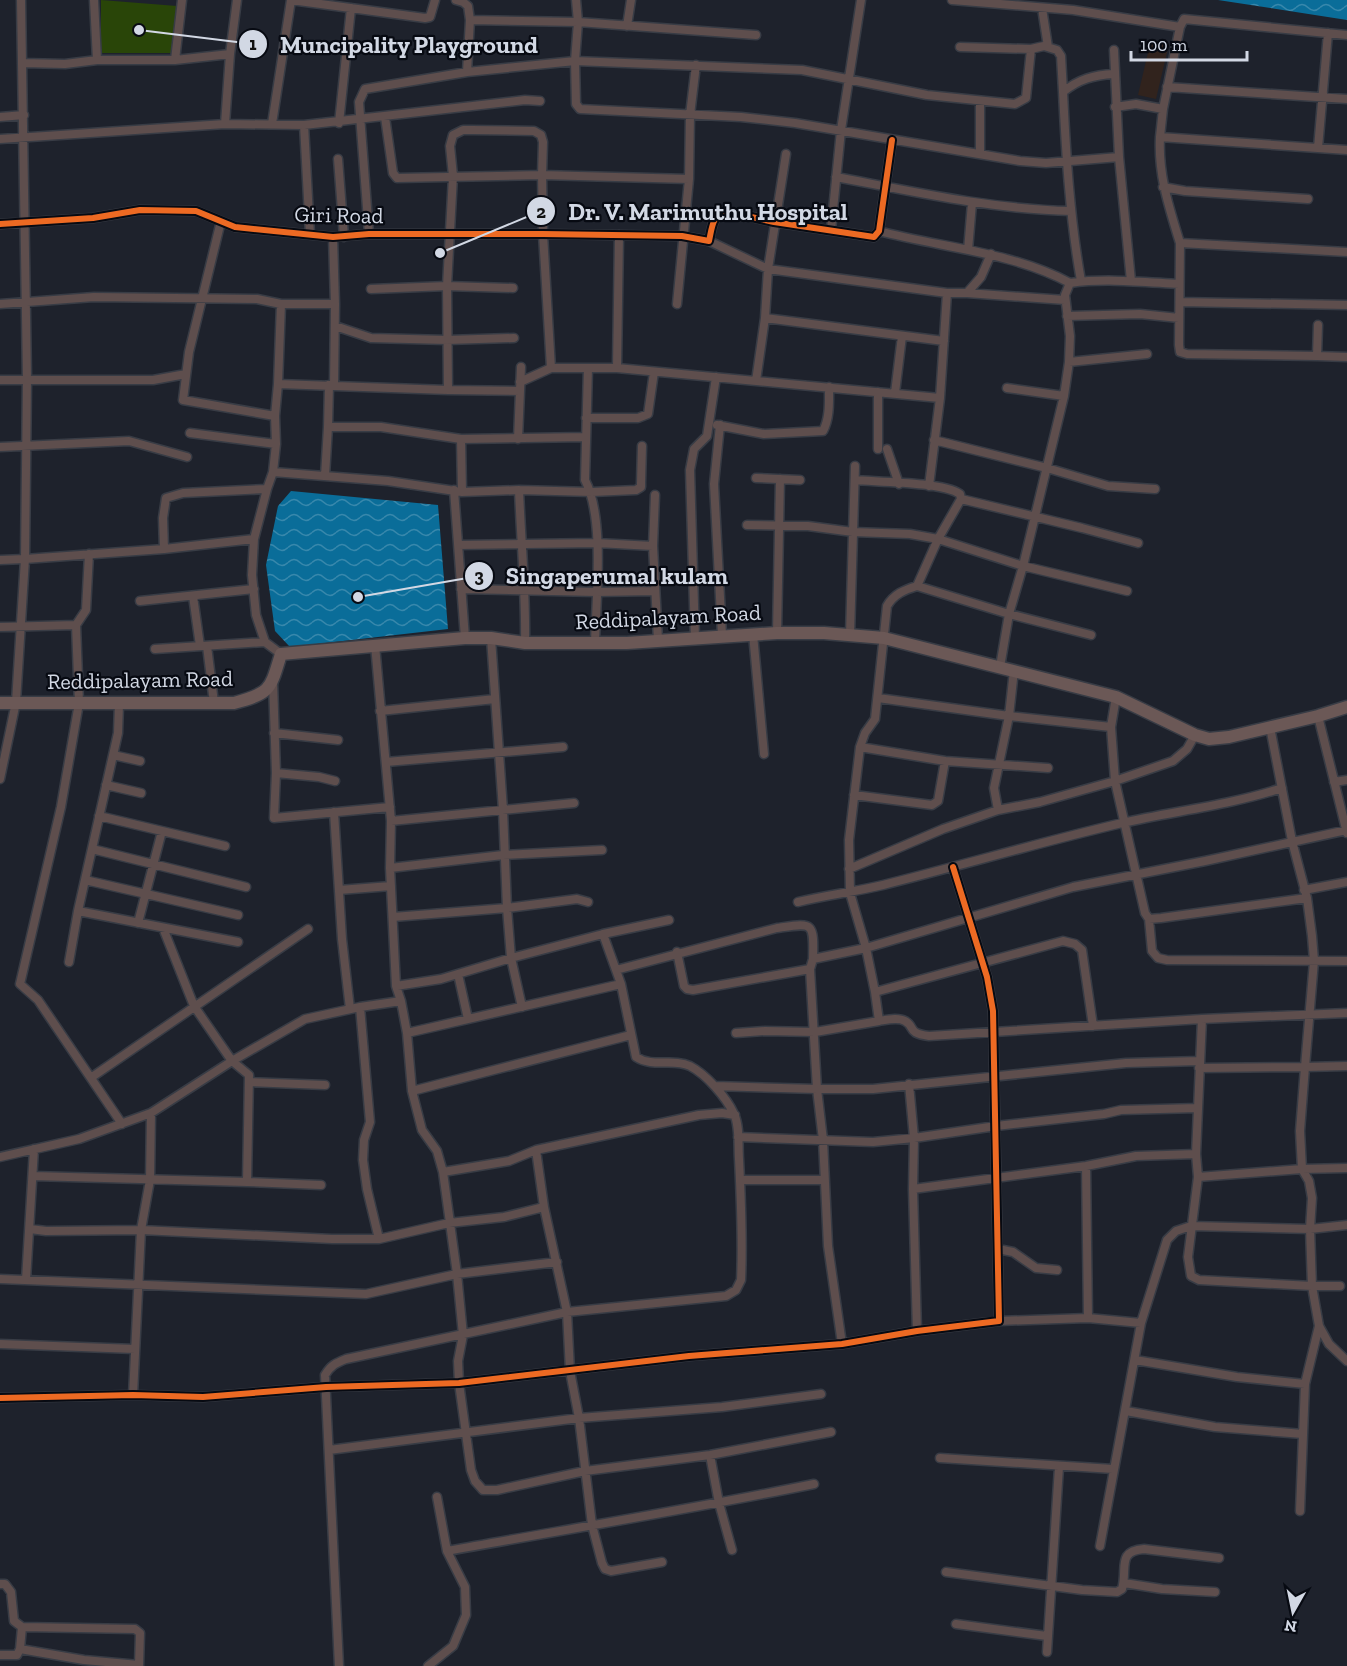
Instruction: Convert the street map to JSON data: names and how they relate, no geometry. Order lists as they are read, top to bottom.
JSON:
{
  "streets": {
    "main road": ["Reddipalayam Road"],
    "street": ["Giri Road"]
  },
  "places": ["Muncipality Playground", "Dr. V. Marimuthu Hospital", "Singaperumal kulam"],
  "scale_bar": "100 m",
  "north": "bottom"
}
